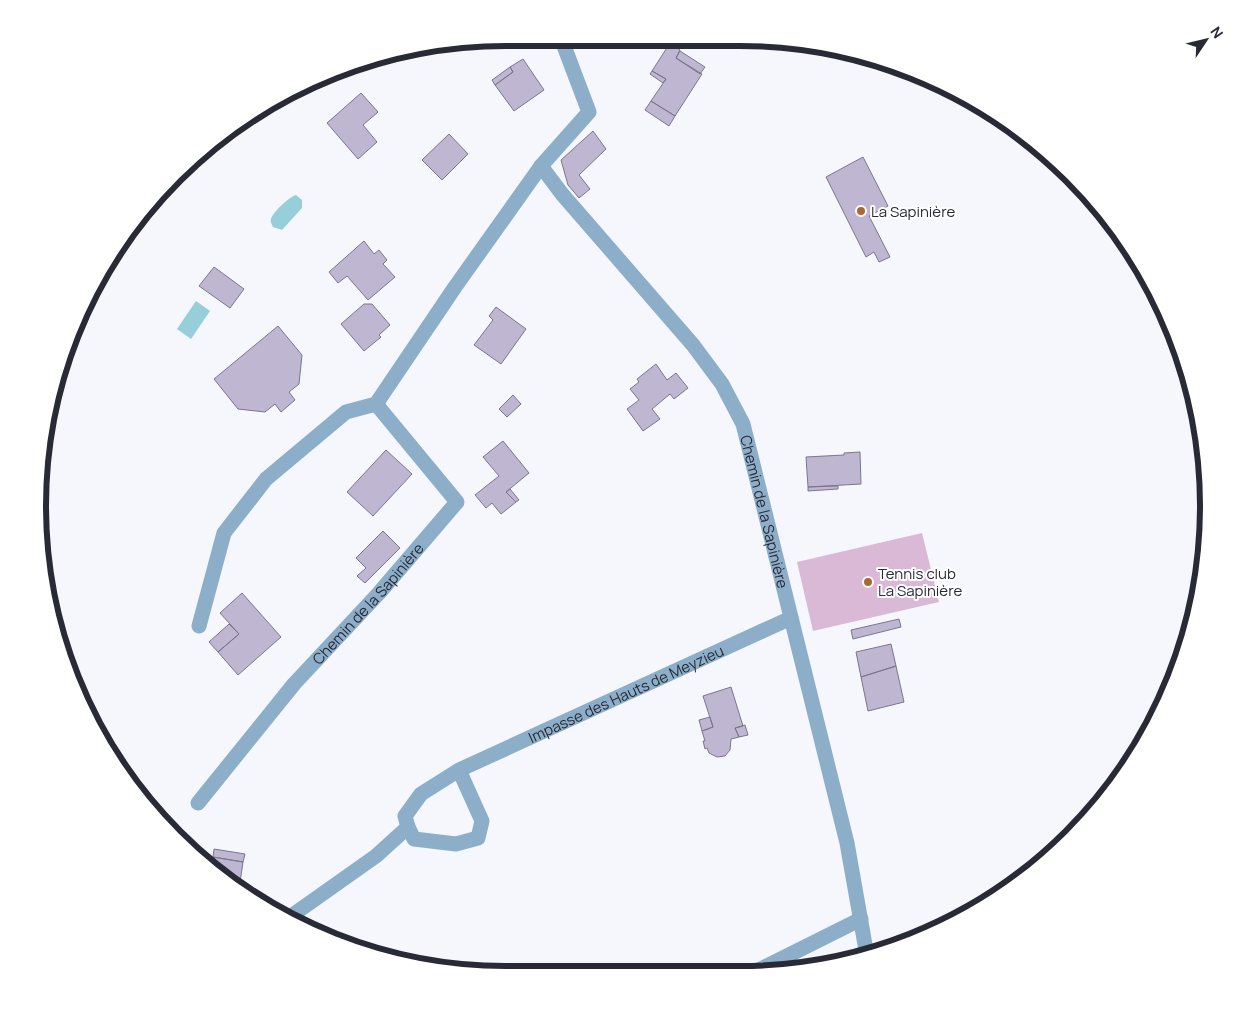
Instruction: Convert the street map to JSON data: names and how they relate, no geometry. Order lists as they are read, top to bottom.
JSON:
{
  "streets": {
    "street": ["Chemin de la Sapinière", "Impasse des Hauts de Meyzieu"]
  },
  "crossings": [
    ["Chemin de la Sapinière", "Impasse des Hauts de Meyzieu"]
  ],
  "places": ["La Sapinière", "Tennis club La Sapinière"],
  "north": "top right"
}
